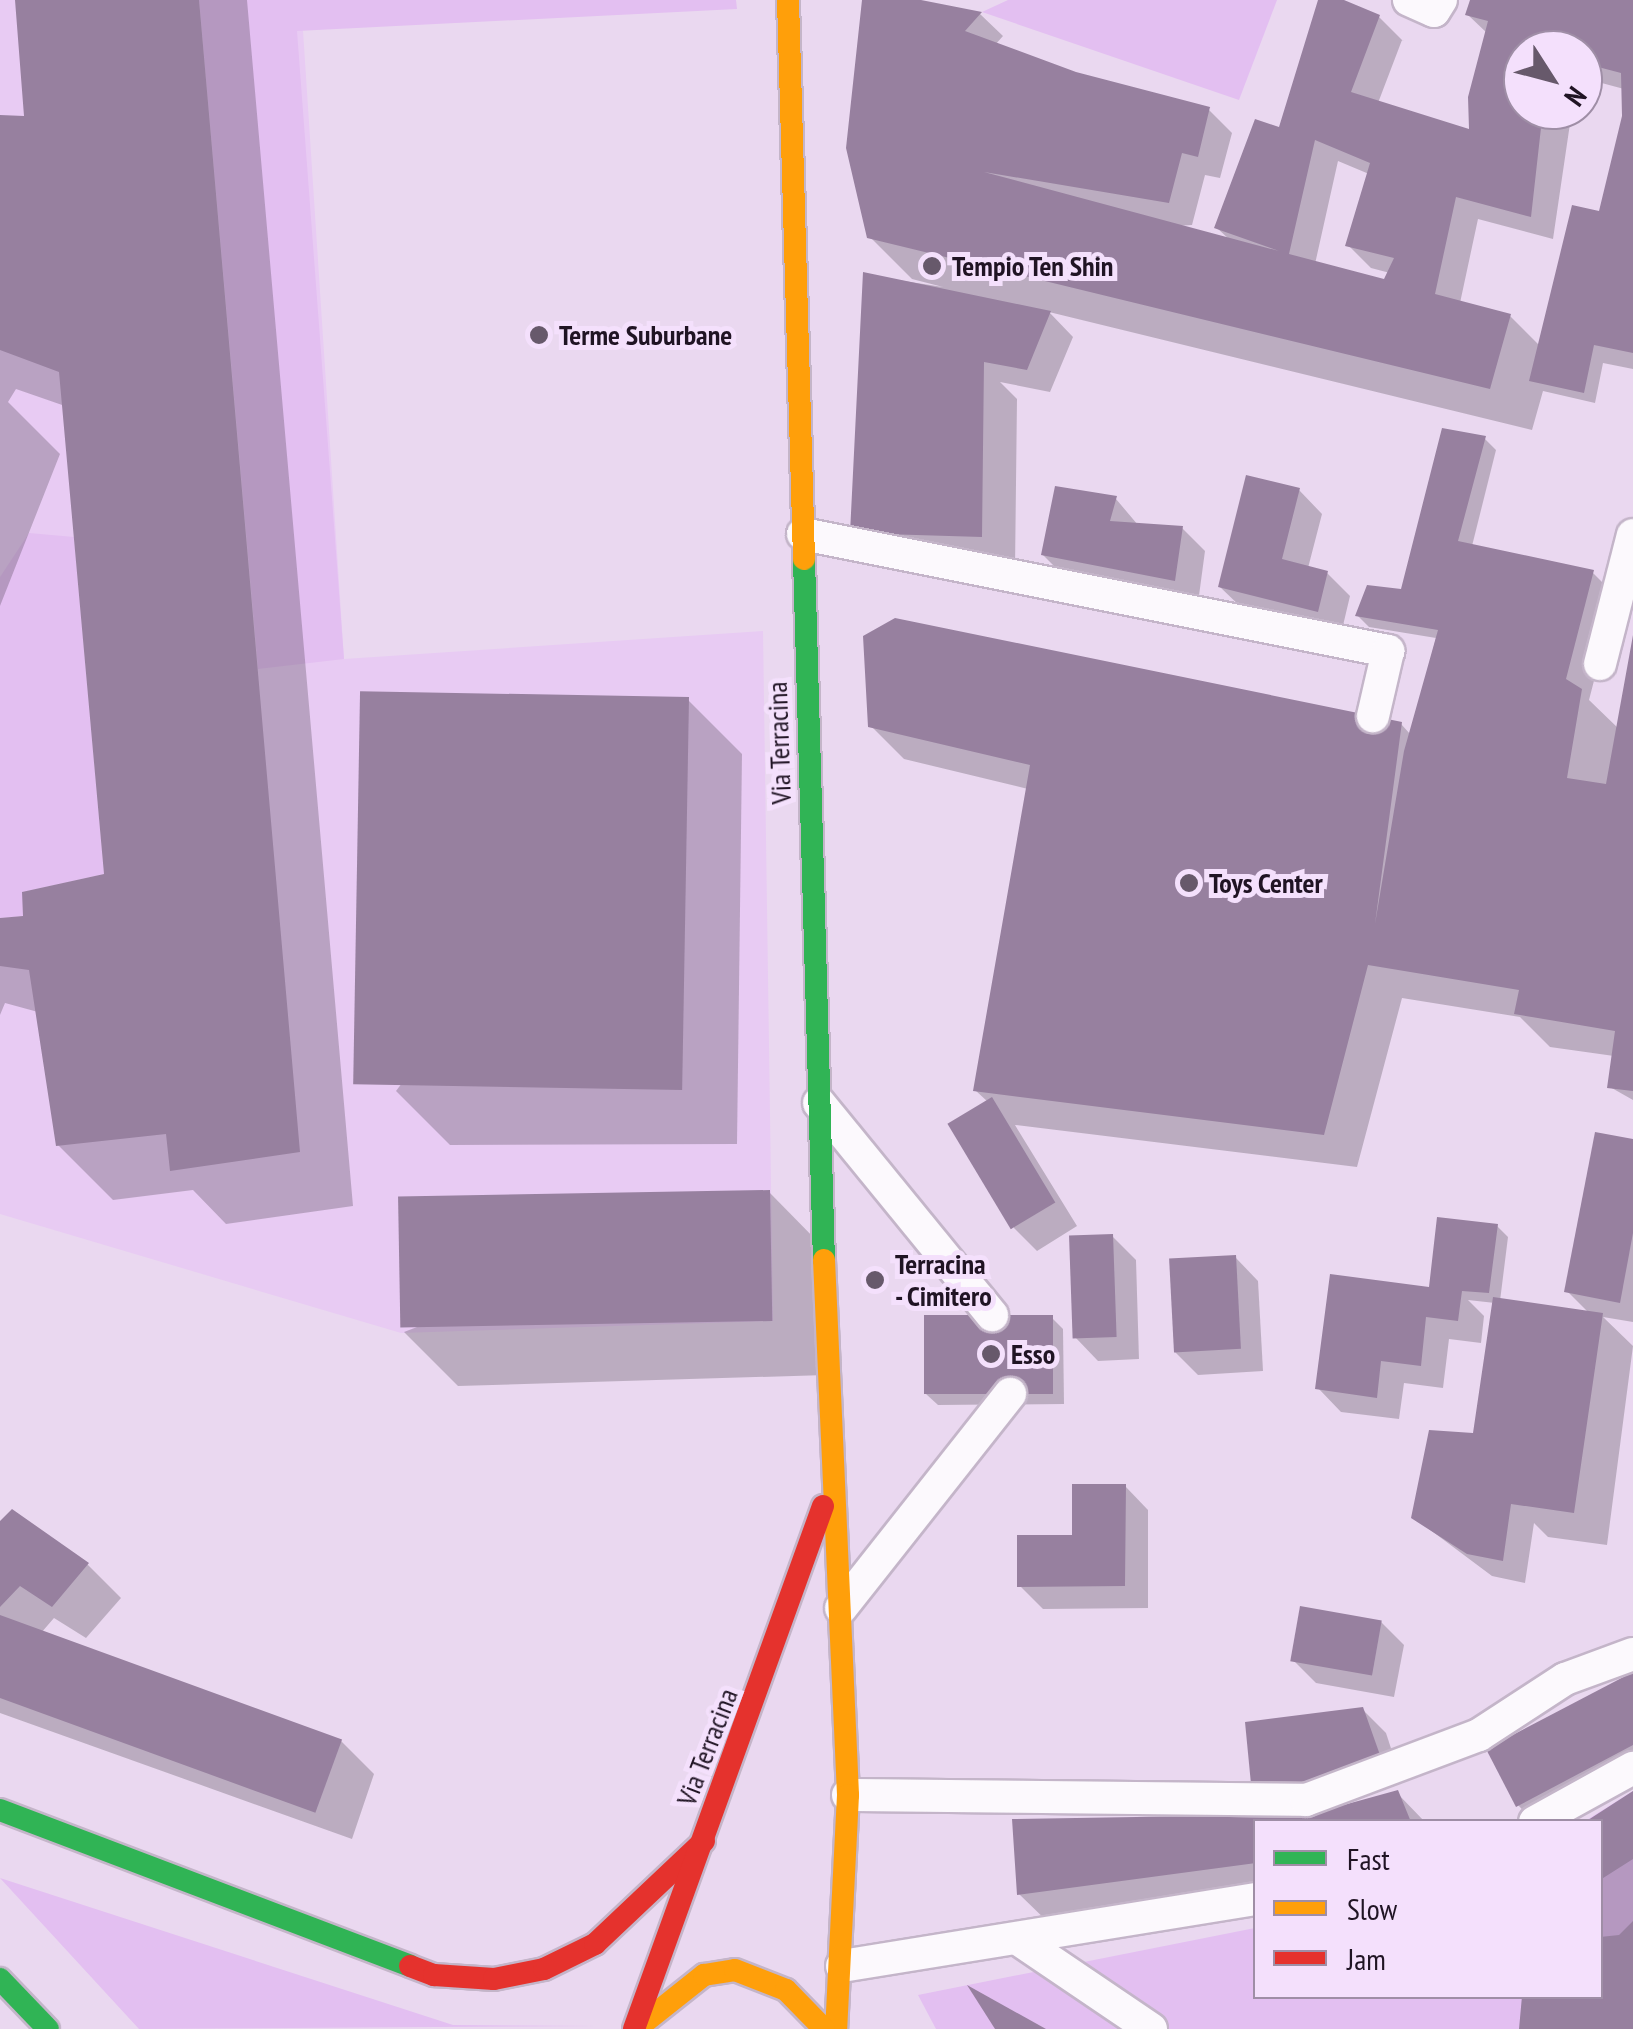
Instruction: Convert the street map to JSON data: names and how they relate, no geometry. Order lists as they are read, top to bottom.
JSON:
{
  "streets": {
    "main road": ["Via Terracina"]
  },
  "places": [
    "Tempio Ten Shin",
    "Terme Suburbane",
    "Toys Center",
    "Terracina - Cimitero",
    "Esso"
  ],
  "legend": ["Fast", "Slow", "Jam"],
  "north": "bottom right"
}
